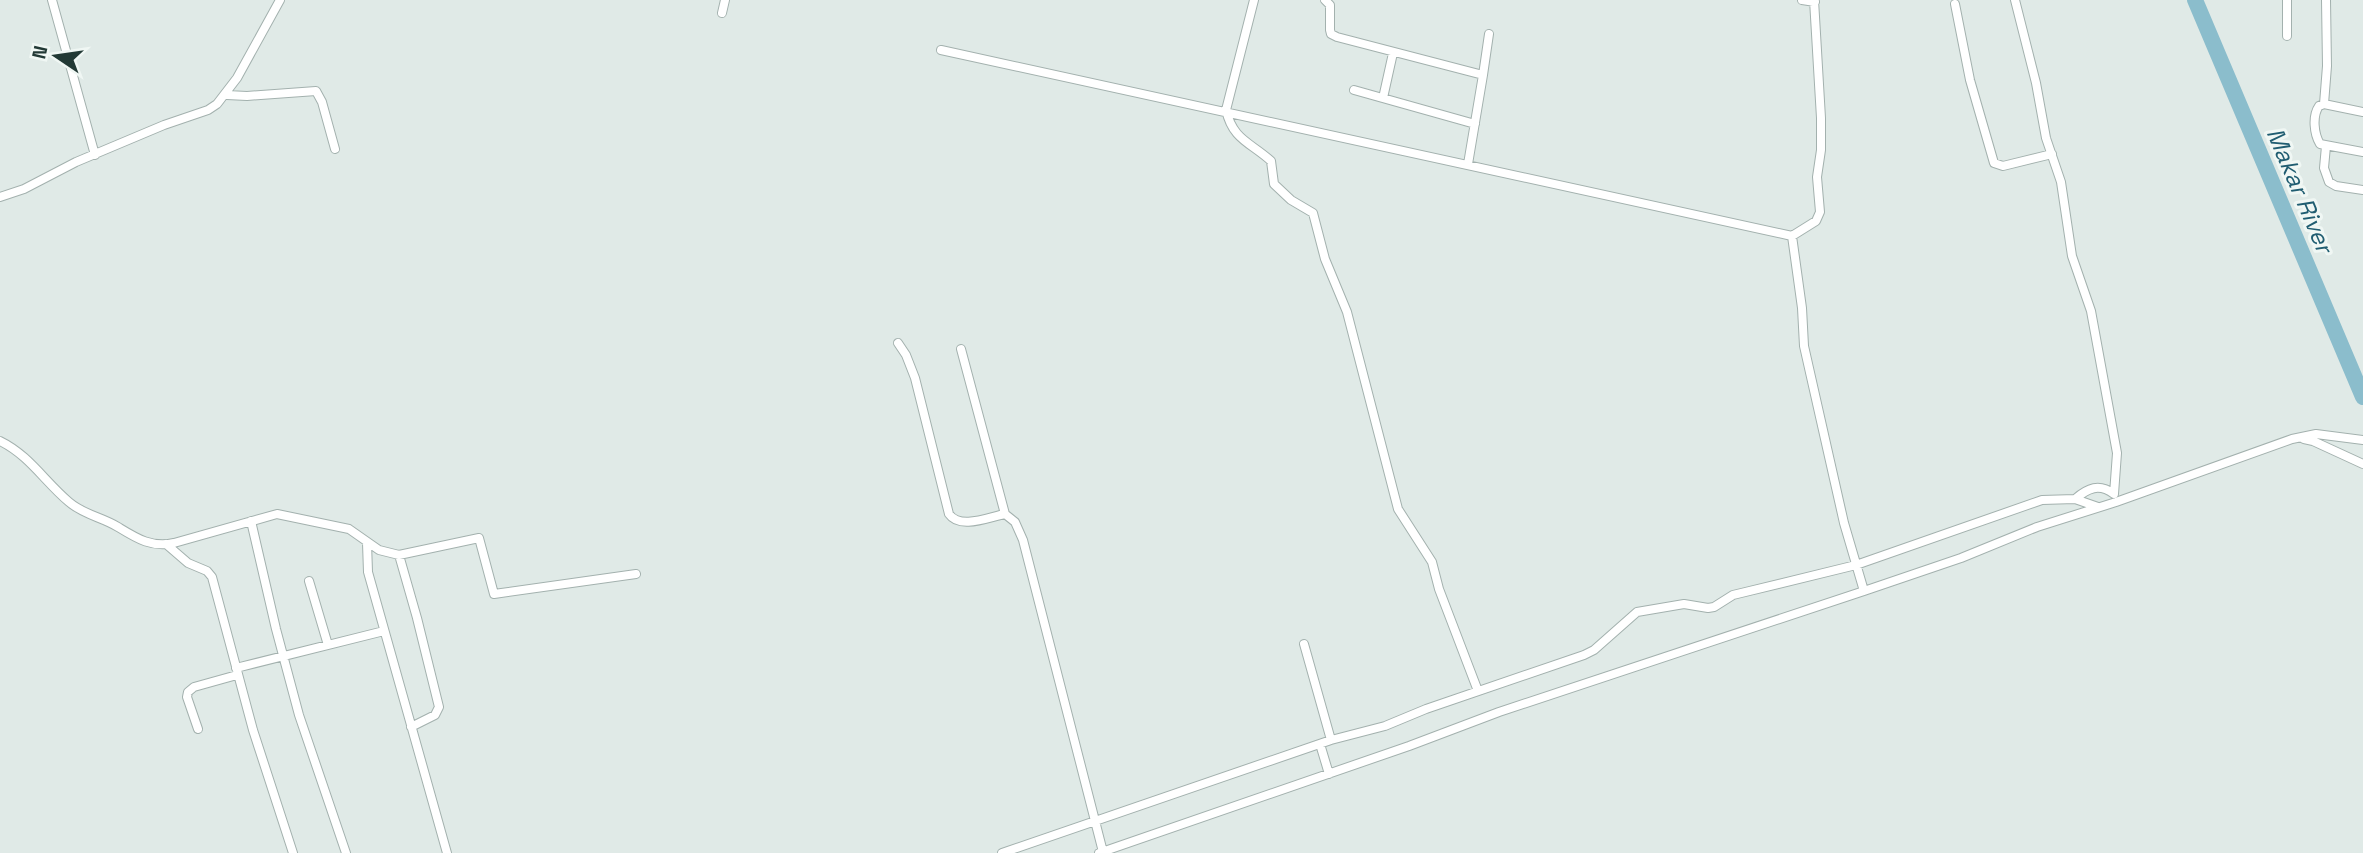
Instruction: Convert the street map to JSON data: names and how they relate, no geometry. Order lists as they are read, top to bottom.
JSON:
{
  "water": ["Makar River"],
  "north": "left"
}
